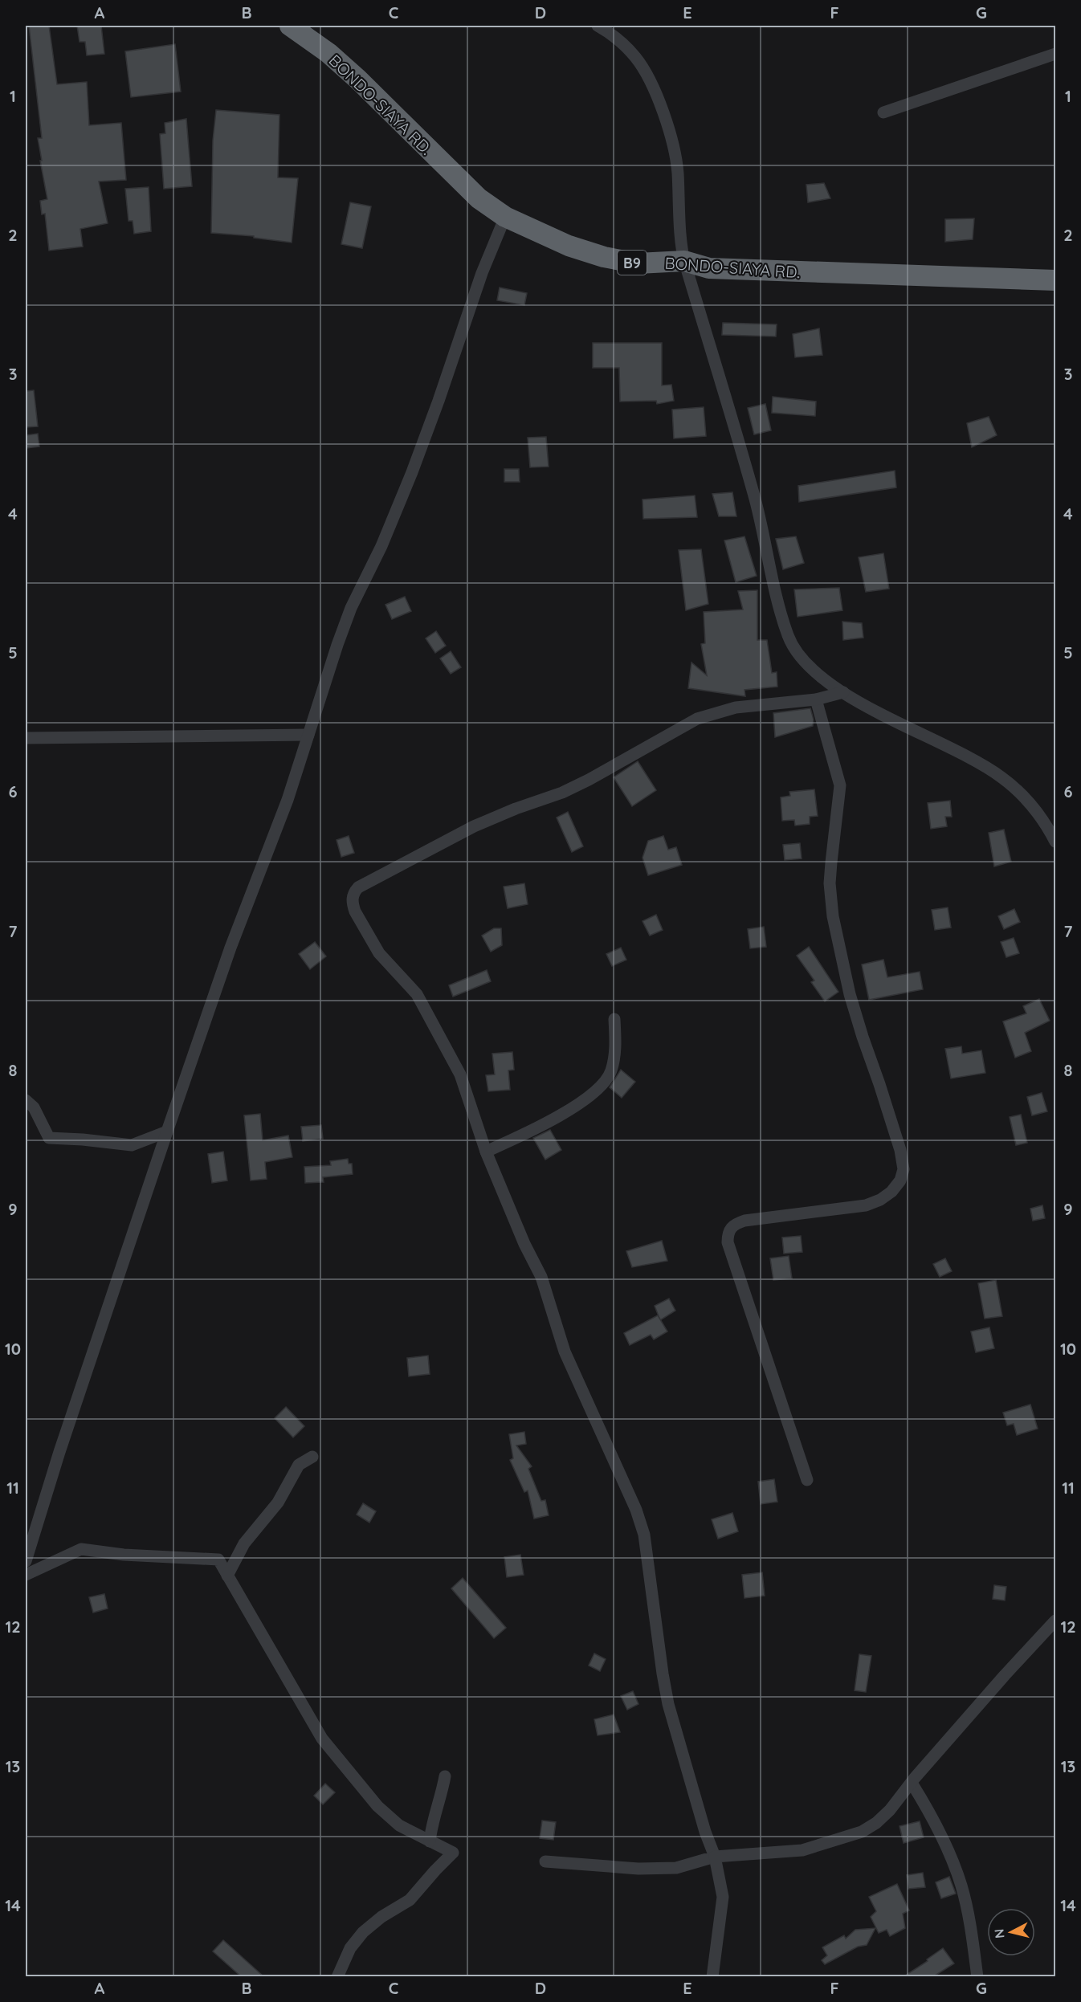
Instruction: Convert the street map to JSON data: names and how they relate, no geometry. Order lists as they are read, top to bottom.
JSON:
{
  "streets": {
    "highway": ["BONDO-SIAYA RD.", "B9"]
  },
  "north": "left",
  "grid": {
    "columns": [
      "A",
      "B",
      "C",
      "D",
      "E",
      "F",
      "G"
    ],
    "rows": [
      "1",
      "2",
      "3",
      "4",
      "5",
      "6",
      "7",
      "8",
      "9",
      "10",
      "11",
      "12",
      "13",
      "14"
    ]
  }
}
